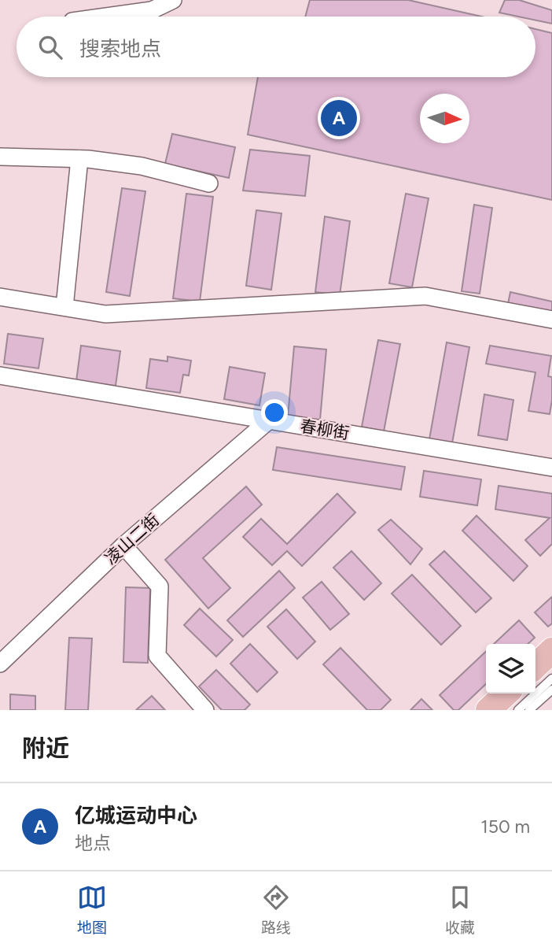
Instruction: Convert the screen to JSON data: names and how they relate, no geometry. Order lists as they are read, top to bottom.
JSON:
{
  "streets": {
    "street": ["春柳街", "凌山二街"]
  },
  "crossings": [
    ["春柳街", "凌山二街"]
  ],
  "north": "right",
  "page": {
    "search": "搜索地点",
    "pins": "A",
    "heading": "附近",
    "list": [
      {
        "mark": "A",
        "name": "亿城运动中心",
        "note": "地点",
        "value": "150 m"
      }
    ],
    "nav": ["地图", "路线", "收藏"]
  }
}
